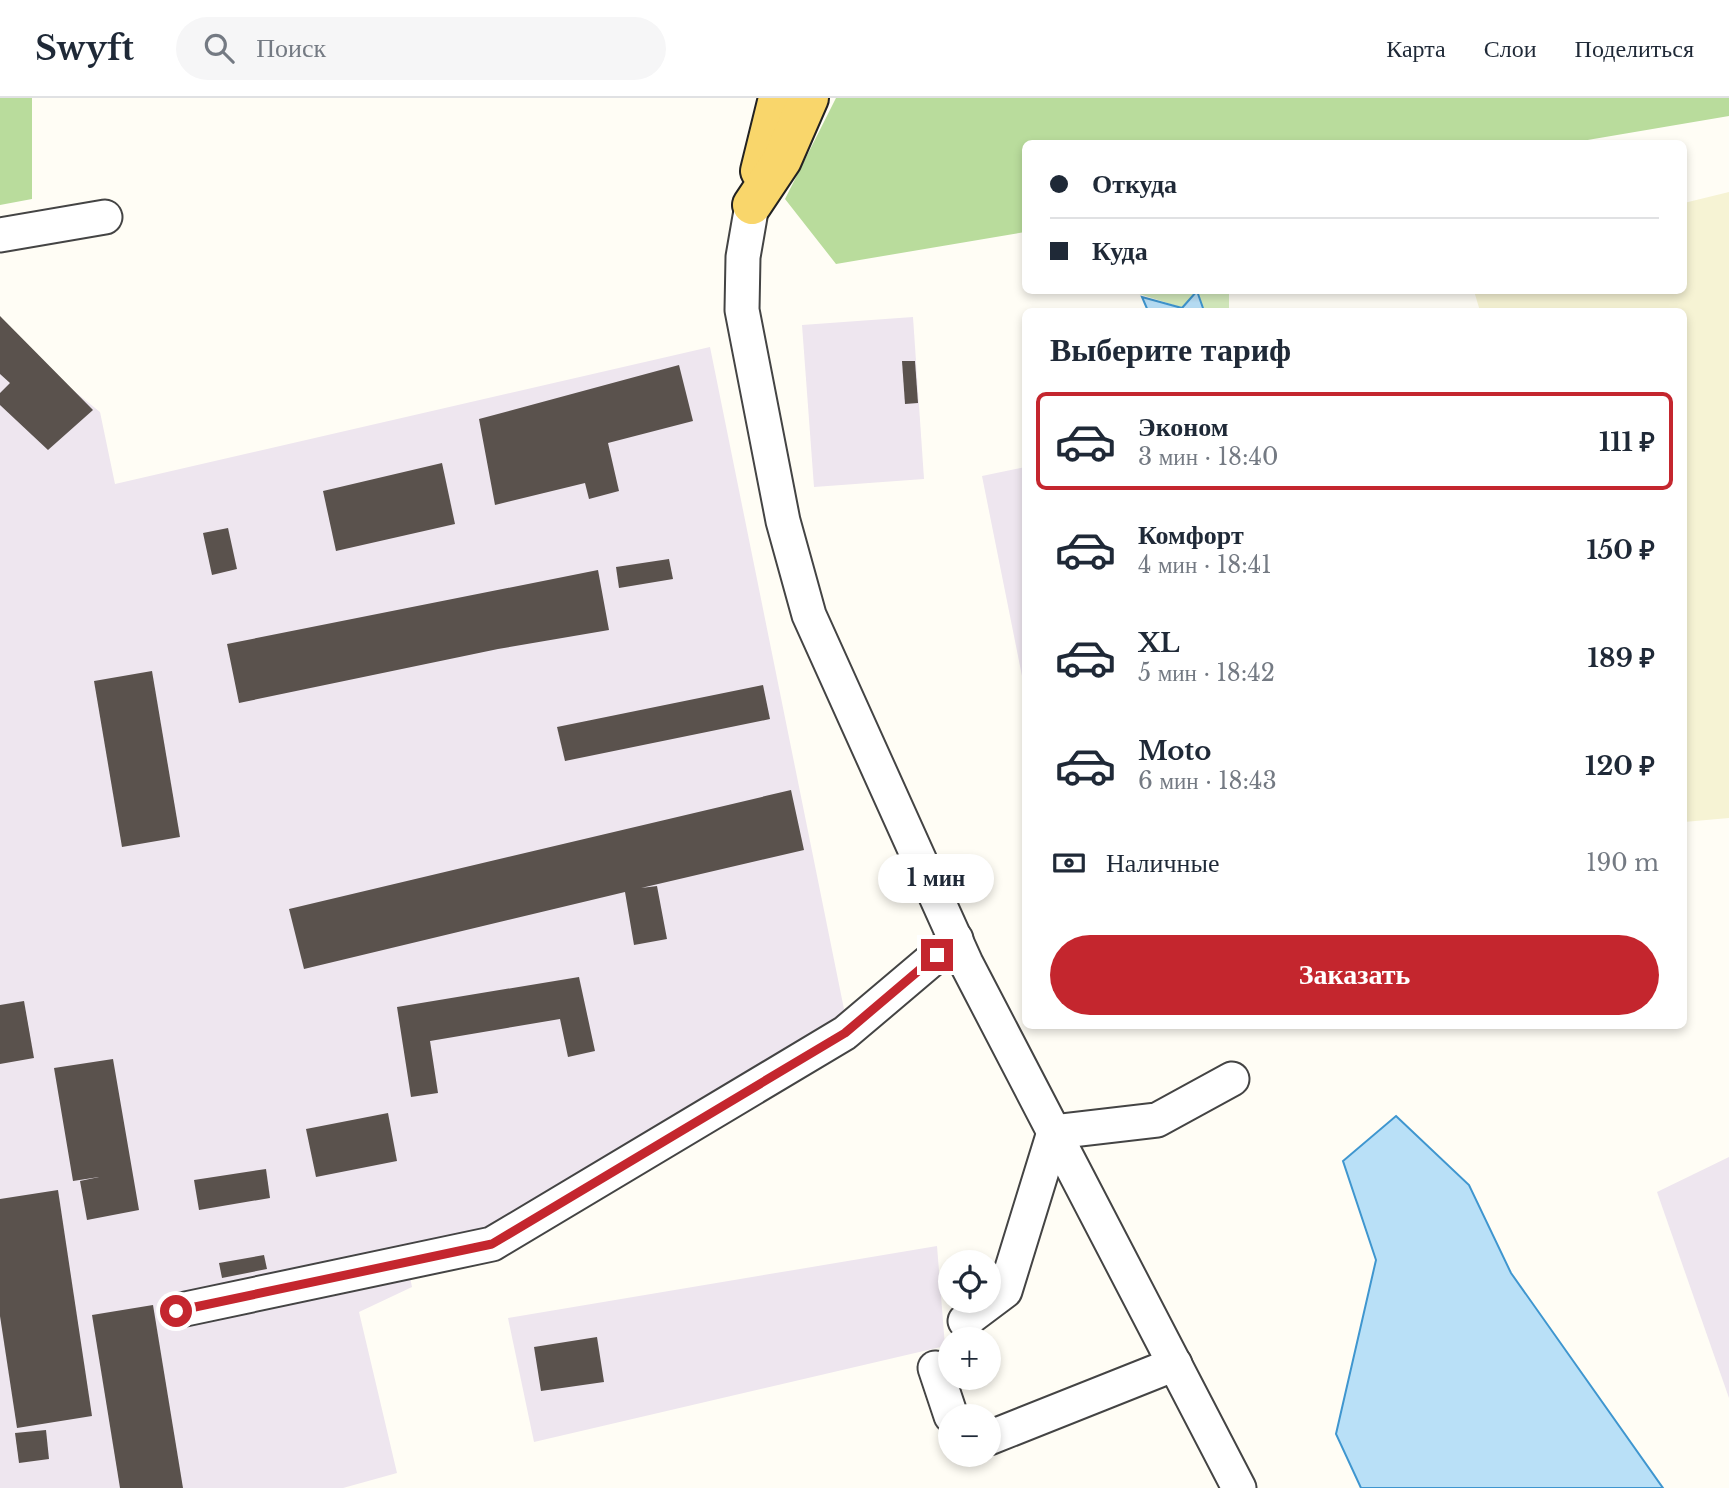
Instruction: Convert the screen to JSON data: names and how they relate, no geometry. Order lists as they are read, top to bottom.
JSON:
{
  "page": {
    "header": "Swyft",
    "search": "Поиск",
    "nav": ["Карта", "Слои", "Поделиться"],
    "banner": ["Откуда", "Куда"],
    "heading": "Выберите тариф",
    "list": [
      {
        "name": "Эконом",
        "note": "3 мин · 18:40",
        "value": "111 ₽"
      },
      {
        "name": "Комфорт",
        "note": "4 мин · 18:41",
        "value": "150 ₽"
      },
      {
        "name": "XL",
        "note": "5 мин · 18:42",
        "value": "189 ₽"
      },
      {
        "name": "Moto",
        "note": "6 мин · 18:43",
        "value": "120 ₽"
      }
    ],
    "pay": ["Наличные", "190 m"],
    "bubble": "1 мин",
    "buttons": "Заказать",
    "map_buttons": ["+", "−"]
  }
}
